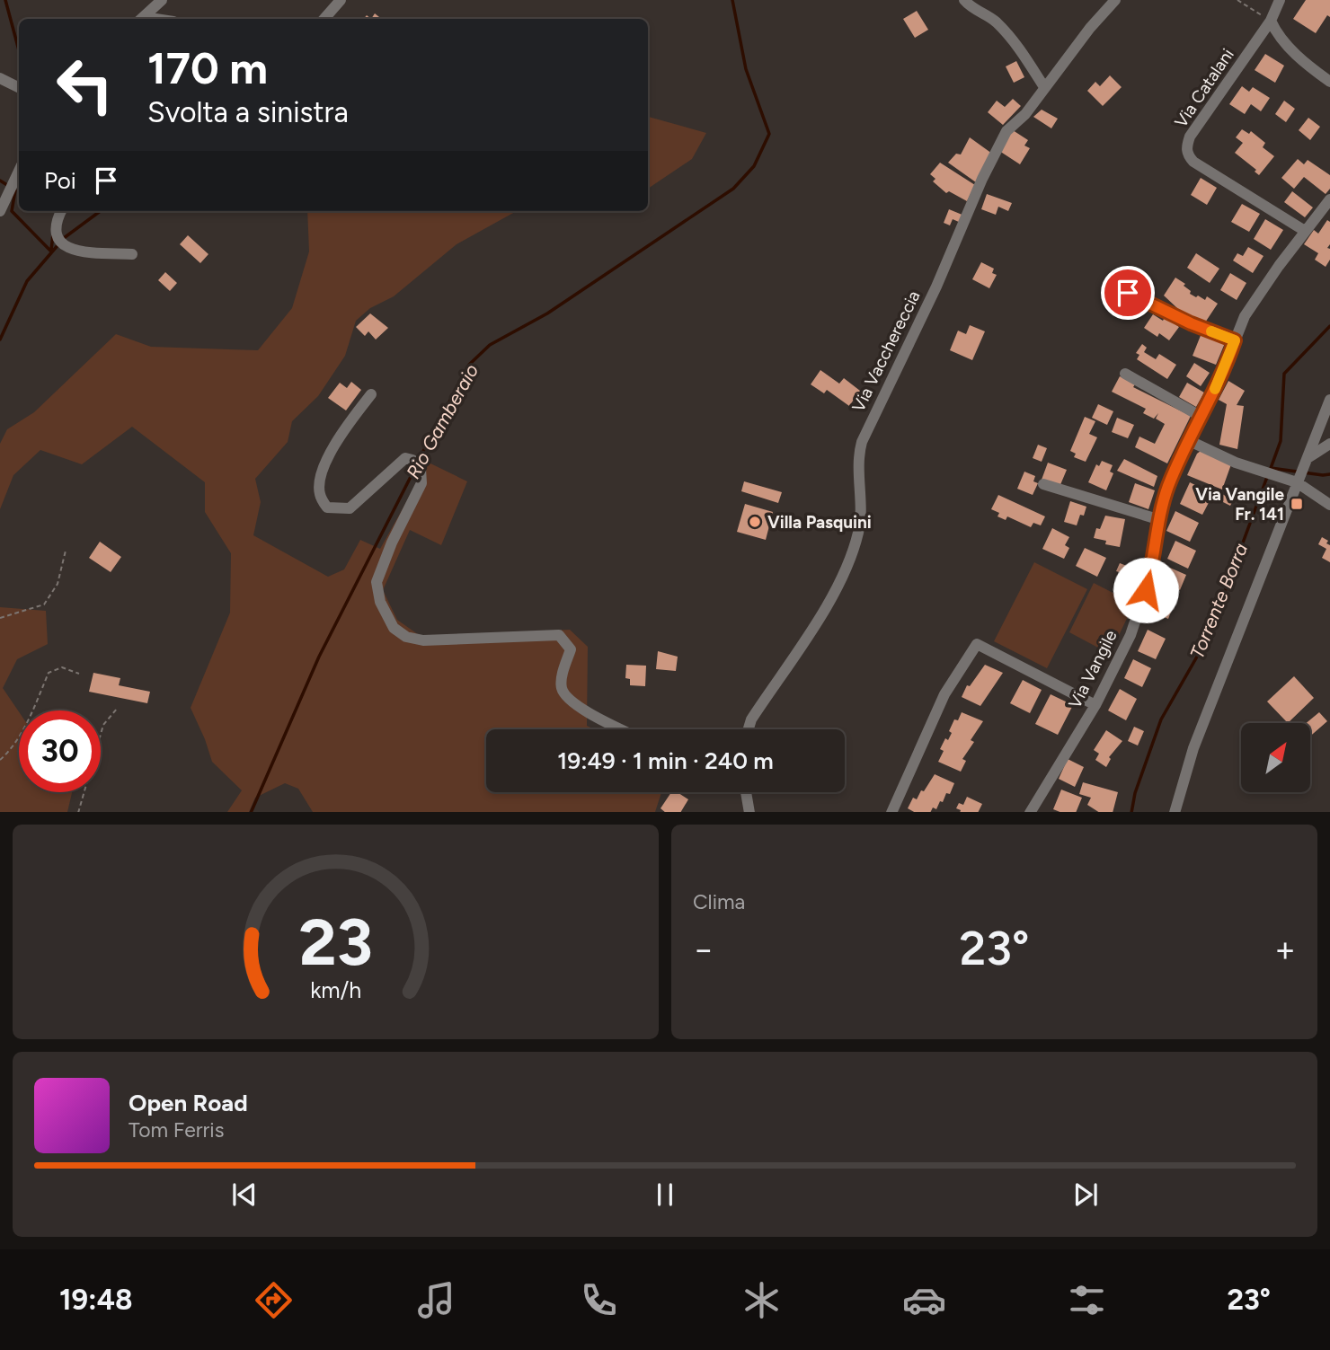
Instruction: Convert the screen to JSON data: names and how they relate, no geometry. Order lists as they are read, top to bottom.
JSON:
{
  "streets": {
    "street": ["Via Catalani", "Via Vacchereccia", "Via Vangile"]
  },
  "crossings": [
    ["Via Catalani", "Via Vangile"]
  ],
  "water": ["Rio Gamberaio", "Torrente Borra"],
  "places": {
    "transit": ["Via Vangile Fr. 141"],
    "other": ["Villa Pasquini"]
  },
  "north": "top right",
  "page": {
    "turn": ["170 m", "Svolta a sinistra"],
    "then": "Poi",
    "limit": "30",
    "trip": "19:49 · 1 min · 240 m",
    "tile": "Clima",
    "heat": ["−", "23°", "+"],
    "song": ["Open Road", "Tom Ferris"],
    "tabs": ["19:48", "23°"],
    "gauge": ["23", "km/h"]
  }
}
